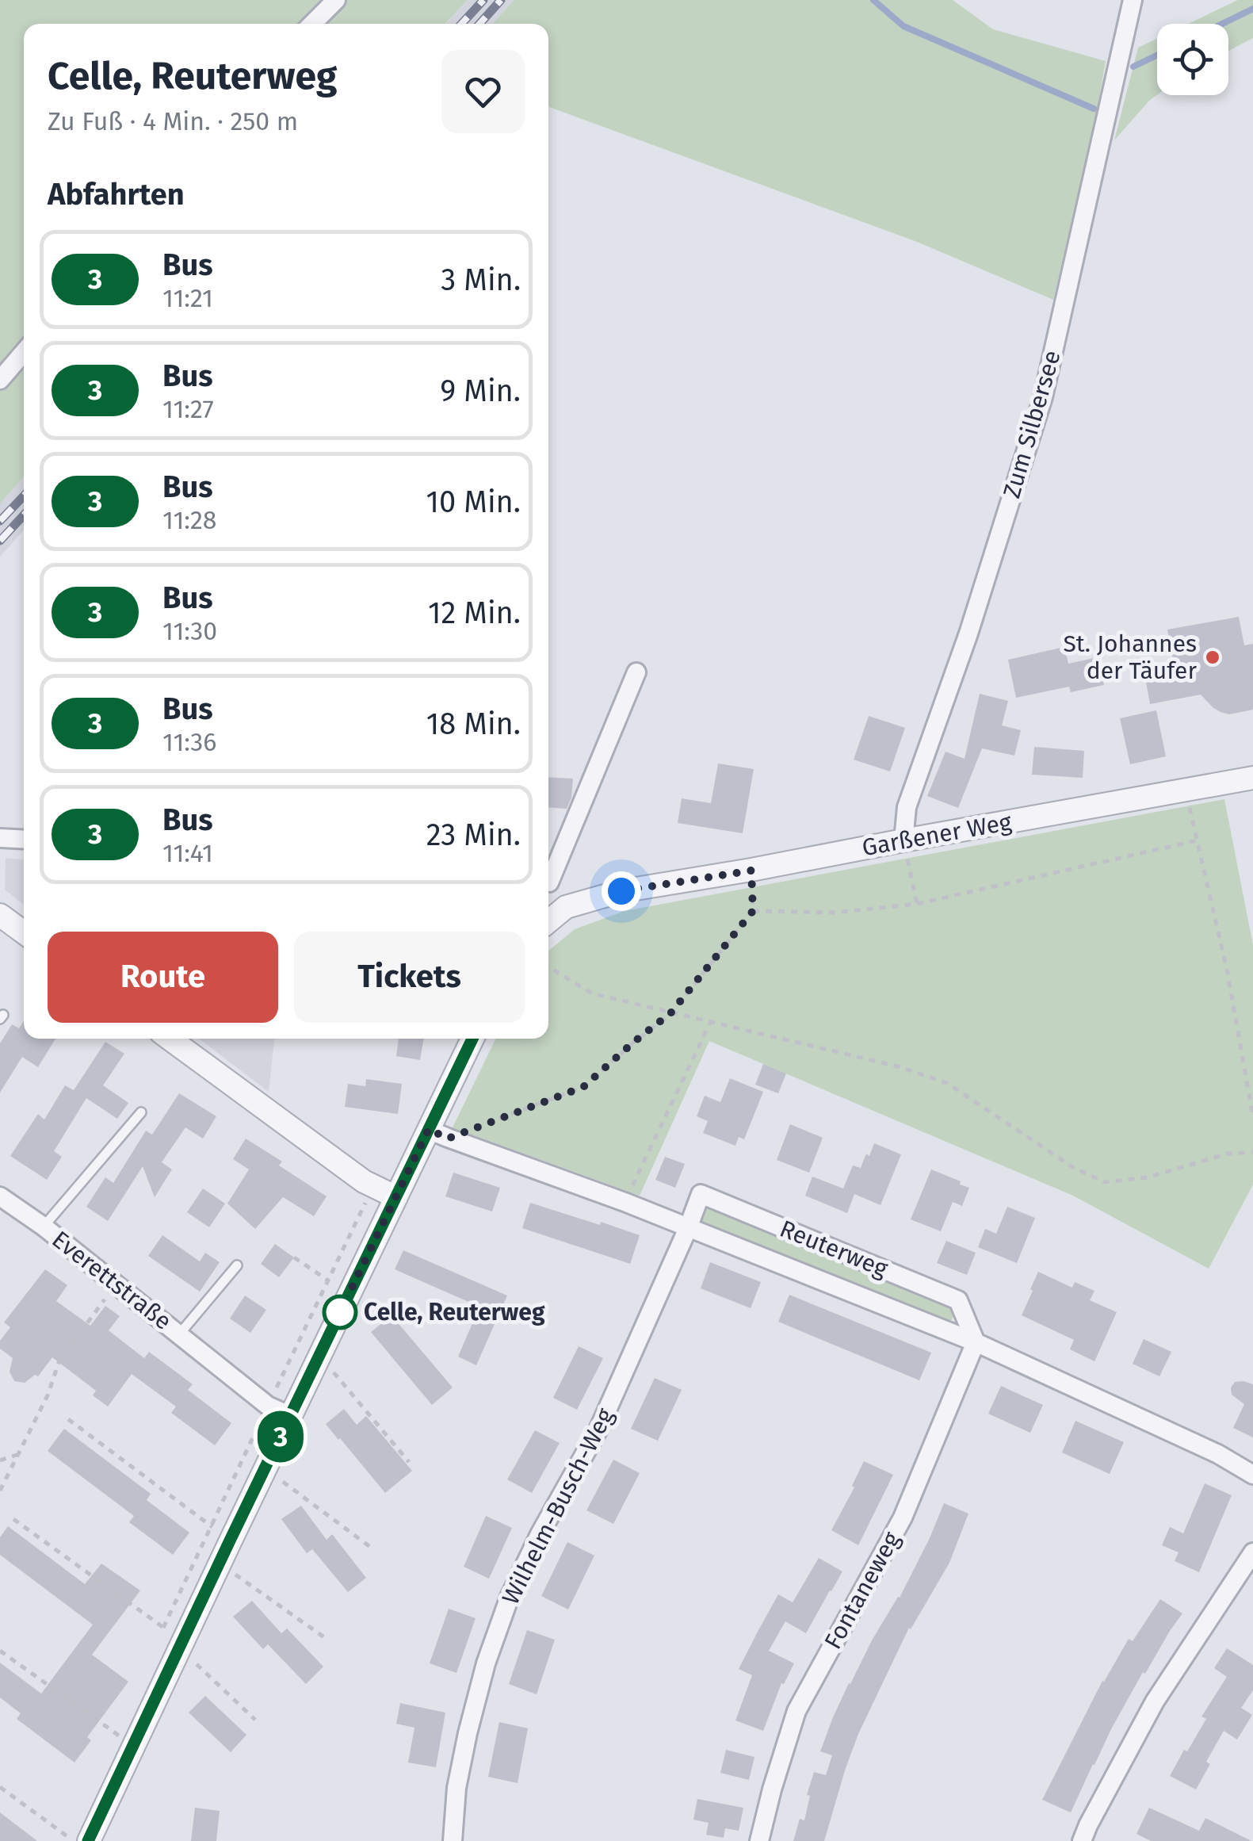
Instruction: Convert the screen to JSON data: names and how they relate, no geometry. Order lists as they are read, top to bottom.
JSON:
{
  "streets": {
    "street": [
      "Zum Silbersee",
      "Garßener Weg",
      "Reuterweg",
      "Everettstraße",
      "Wilhelm-Busch-Weg",
      "Fontaneweg"
    ]
  },
  "crossings": [
    ["Zum Silbersee", "Garßener Weg"],
    ["Reuterweg", "Wilhelm-Busch-Weg"],
    ["Reuterweg", "Fontaneweg"]
  ],
  "places": ["St. Johannes der Täufer", "Celle, Reuterweg"],
  "lines": ["bus line 3"],
  "page": {
    "on_map": "3",
    "heading": [
      ["Celle, Reuterweg", "Zu Fuß · 4 Min. · 250 m"],
      "Abfahrten"
    ],
    "list": [
      {
        "mark": "3",
        "name": "Bus",
        "note": "11:21",
        "value": "3 Min."
      },
      {
        "mark": "3",
        "name": "Bus",
        "note": "11:27",
        "value": "9 Min."
      },
      {
        "mark": "3",
        "name": "Bus",
        "note": "11:28",
        "value": "10 Min."
      },
      {
        "mark": "3",
        "name": "Bus",
        "note": "11:30",
        "value": "12 Min."
      },
      {
        "mark": "3",
        "name": "Bus",
        "note": "11:36",
        "value": "18 Min."
      },
      {
        "mark": "3",
        "name": "Bus",
        "note": "11:41",
        "value": "23 Min."
      }
    ],
    "buttons": ["Route", "Tickets"]
  }
}
